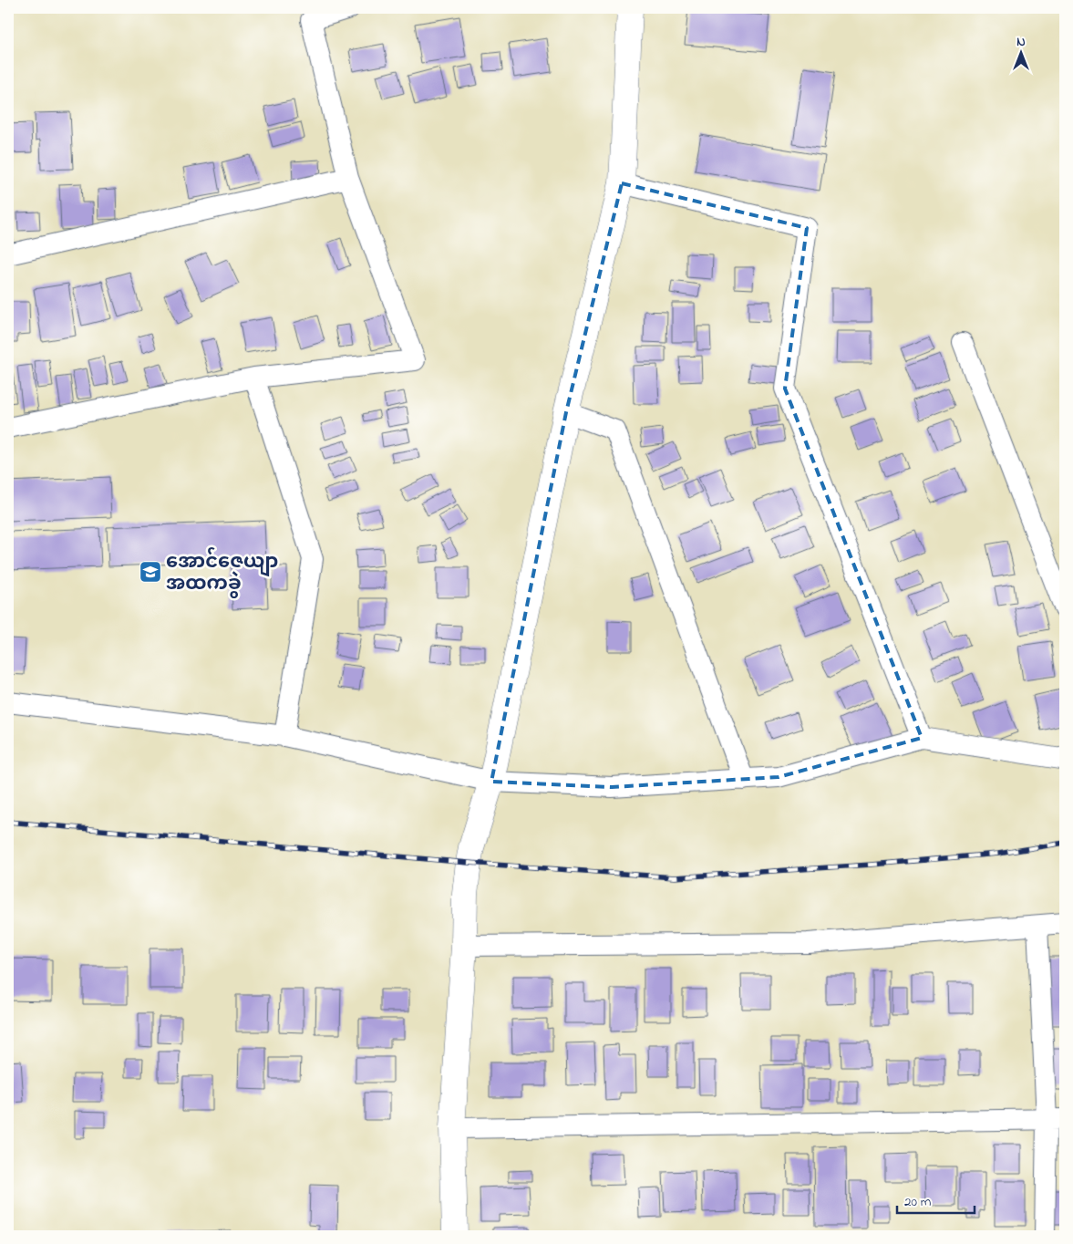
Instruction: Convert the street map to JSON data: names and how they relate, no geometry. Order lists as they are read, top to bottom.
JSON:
{
  "places": {
    "school or university": ["အောင်ဇေယျာ အထကခွဲ"]
  },
  "scale_bar": "20 m",
  "north": "top"
}
